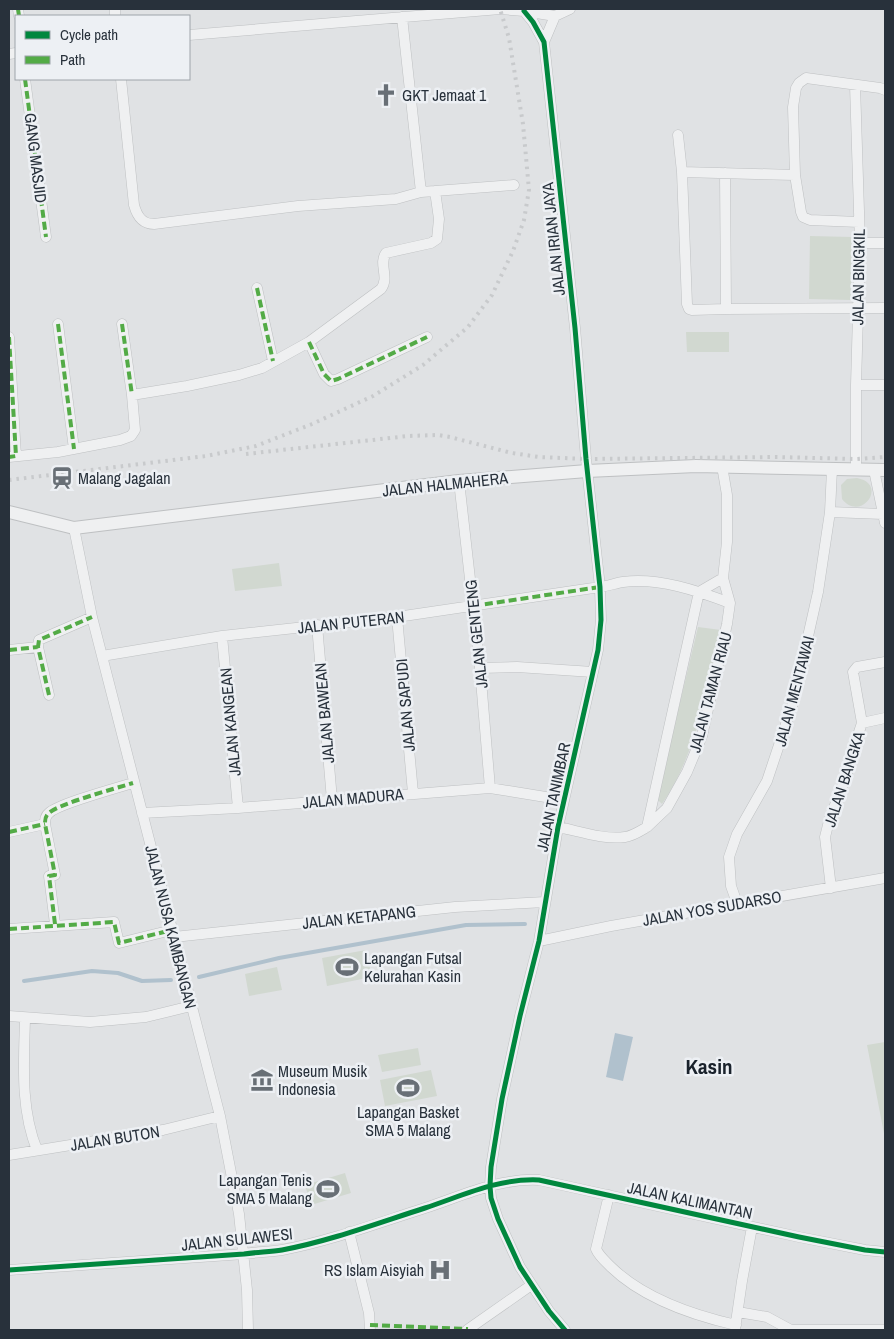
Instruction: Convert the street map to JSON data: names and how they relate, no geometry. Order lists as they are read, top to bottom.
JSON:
{
  "streets": {
    "street": [
      "GANG MASJID",
      "JALAN IRIAN JAYA",
      "JALAN BINGKIL",
      "JALAN HALMAHERA",
      "JALAN PUTERAN",
      "JALAN GENTENG",
      "JALAN MENTAWAI",
      "JALAN TAMAN RIAU",
      "JALAN SAPUDI",
      "JALAN BAWEAN",
      "JALAN KANGEAN",
      "JALAN BANGKA",
      "JALAN TANIMBAR",
      "JALAN MADURA",
      "JALAN YOS SUDARSO",
      "JALAN KETAPANG",
      "JALAN NUSA KAMBANGAN",
      "JALAN BUTON",
      "JALAN KALIMANTAN",
      "JALAN SULAWESI"
    ]
  },
  "crossings": [
    ["JALAN IRIAN JAYA", "JALAN HALMAHERA"],
    ["JALAN IRIAN JAYA", "JALAN TANIMBAR"],
    ["JALAN BINGKIL", "JALAN HALMAHERA"],
    ["JALAN HALMAHERA", "JALAN GENTENG"],
    ["JALAN HALMAHERA", "JALAN MENTAWAI"],
    ["JALAN HALMAHERA", "JALAN TAMAN RIAU"],
    ["JALAN HALMAHERA", "JALAN TANIMBAR"],
    ["JALAN HALMAHERA", "JALAN NUSA KAMBANGAN"],
    ["JALAN PUTERAN", "JALAN GENTENG"],
    ["JALAN PUTERAN", "JALAN TAMAN RIAU"],
    ["JALAN PUTERAN", "JALAN SAPUDI"],
    ["JALAN PUTERAN", "JALAN BAWEAN"],
    ["JALAN PUTERAN", "JALAN KANGEAN"],
    ["JALAN PUTERAN", "JALAN TANIMBAR"],
    ["JALAN PUTERAN", "JALAN NUSA KAMBANGAN"],
    ["JALAN GENTENG", "JALAN MADURA"],
    ["JALAN MENTAWAI", "JALAN YOS SUDARSO"],
    ["JALAN TAMAN RIAU", "JALAN TANIMBAR"],
    ["JALAN SAPUDI", "JALAN MADURA"],
    ["JALAN BAWEAN", "JALAN MADURA"],
    ["JALAN KANGEAN", "JALAN MADURA"],
    ["JALAN BANGKA", "JALAN YOS SUDARSO"],
    ["JALAN TANIMBAR", "JALAN MADURA"],
    ["JALAN TANIMBAR", "JALAN YOS SUDARSO"],
    ["JALAN TANIMBAR", "JALAN KETAPANG"],
    ["JALAN TANIMBAR", "JALAN KALIMANTAN"],
    ["JALAN TANIMBAR", "JALAN SULAWESI"],
    ["JALAN MADURA", "JALAN NUSA KAMBANGAN"],
    ["JALAN KETAPANG", "JALAN NUSA KAMBANGAN"],
    ["JALAN NUSA KAMBANGAN", "JALAN BUTON"],
    ["JALAN NUSA KAMBANGAN", "JALAN SULAWESI"],
    ["JALAN KALIMANTAN", "JALAN SULAWESI"]
  ],
  "districts": ["Kasin"],
  "places": {
    "church": ["GKT Jemaat 1"],
    "station": ["Malang Jagalan"],
    "sports": ["Lapangan Futsal Kelurahan Kasin", "Lapangan Basket SMA 5 Malang", "Lapangan Tenis SMA 5 Malang"],
    "museum": ["Museum Musik Indonesia"],
    "hospital": ["RS Islam Aisyiah"]
  },
  "legend": ["Cycle path", "Path"]
}
